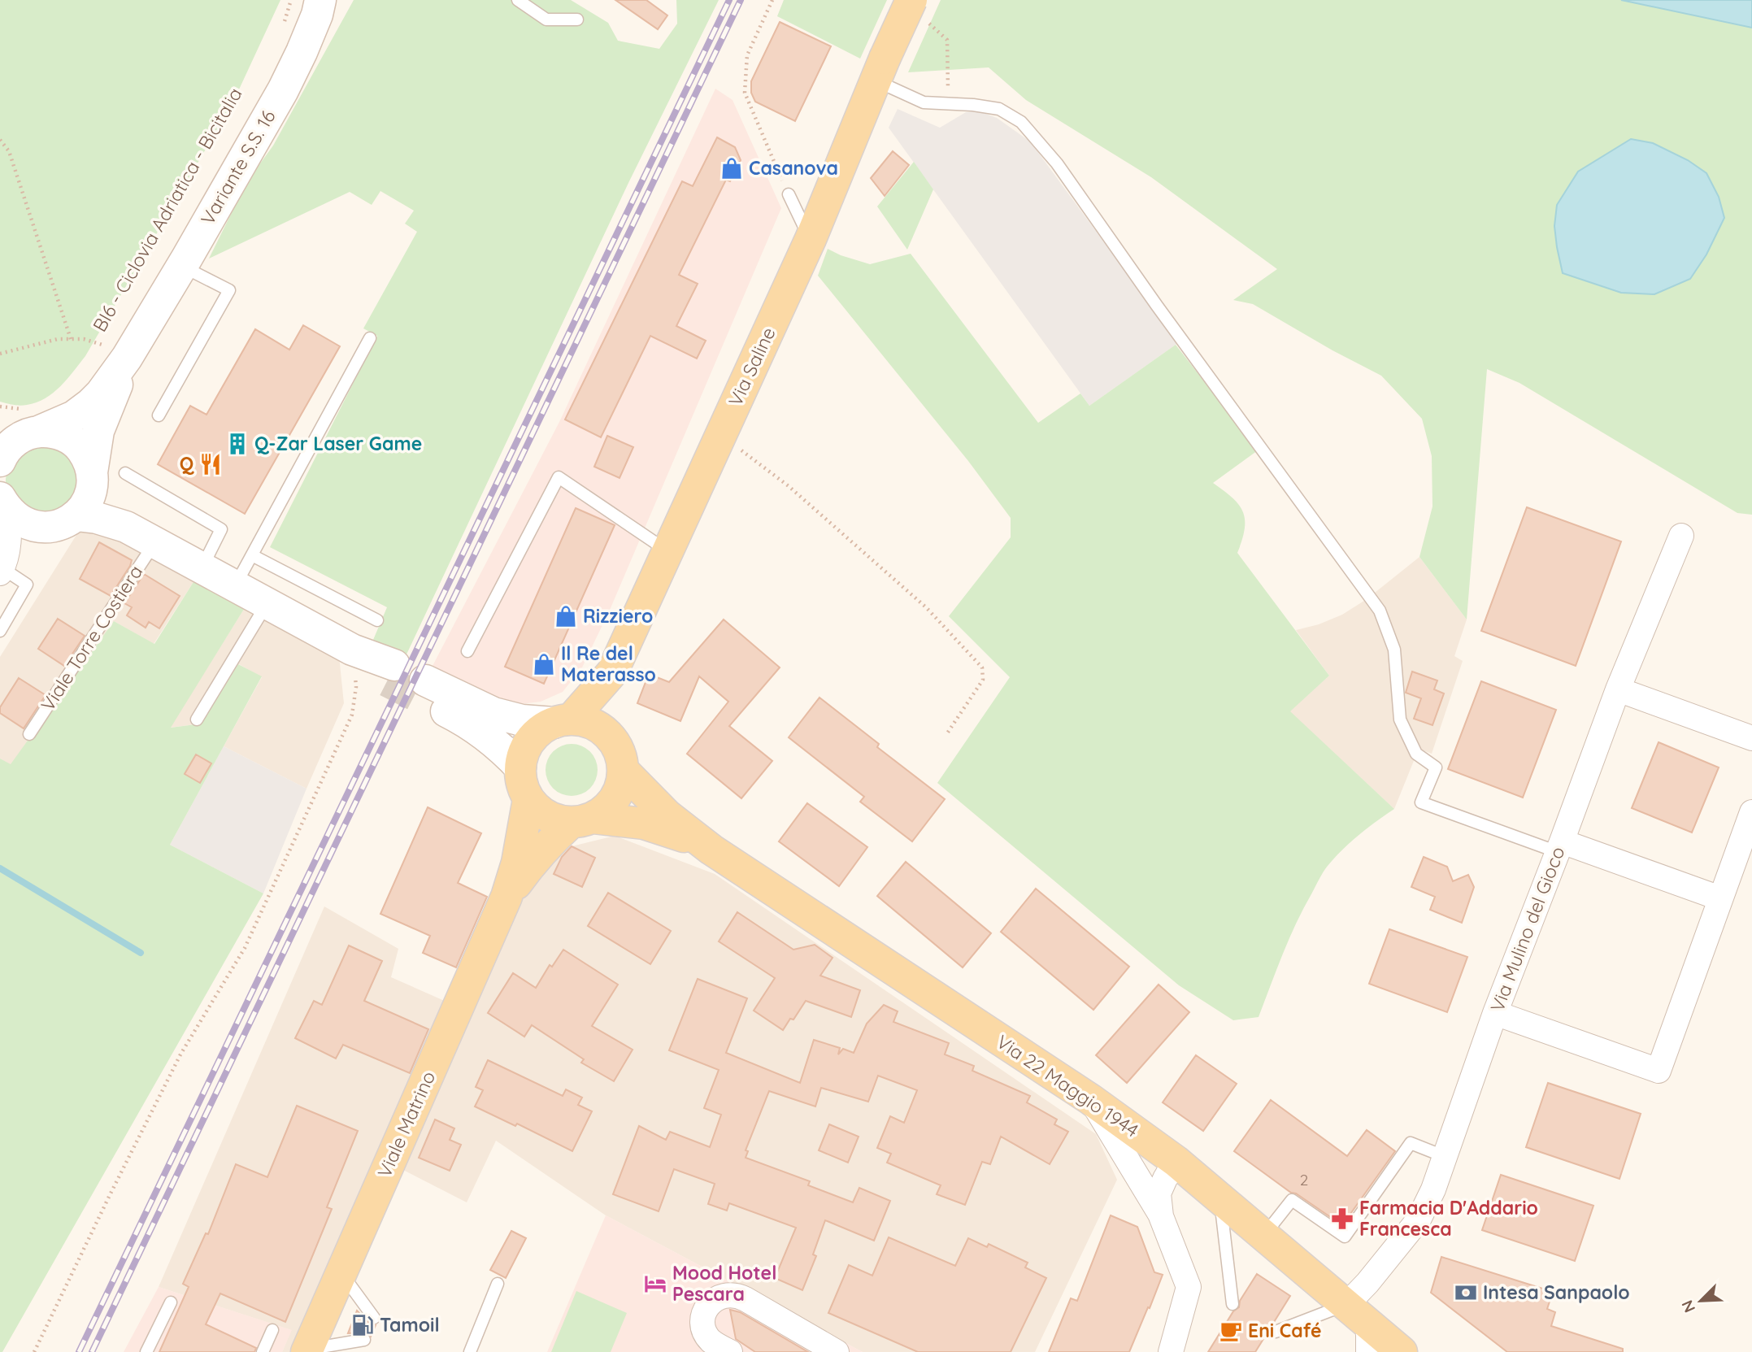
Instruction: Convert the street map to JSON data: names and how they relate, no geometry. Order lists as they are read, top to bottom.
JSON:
{
  "streets": {
    "main road": ["Via Saline", "Via 22 Maggio 1944", "Viale Matrino"],
    "street": ["Variante S.S. 16", "Via Mulino del Gioco"],
    "lane": ["Viale Torre Costiera"],
    "path": ["BI6 - Ciclovia Adriatica - Bicitalia"]
  },
  "crossings": [
    ["Via Saline", "Via 22 Maggio 1944"],
    ["Via Saline", "Viale Matrino"],
    ["Via Mulino del Gioco", "Via 22 Maggio 1944"],
    ["Via 22 Maggio 1944", "Viale Matrino"]
  ],
  "places": {
    "shop": ["Casanova", "Rizziero", "Il Re del Materasso"],
    "building": ["Q-Zar Laser Game"],
    "restaurant": ["Q"],
    "pharmacy": ["Farmacia D'Addario Francesca"],
    "hotel": ["Mood Hotel Pescara"],
    "bank": ["Intesa Sanpaolo"],
    "fuel station": ["Tamoil"],
    "cafe": ["Eni Café"]
  },
  "house_numbers": ["2"],
  "north": "bottom left"
}
